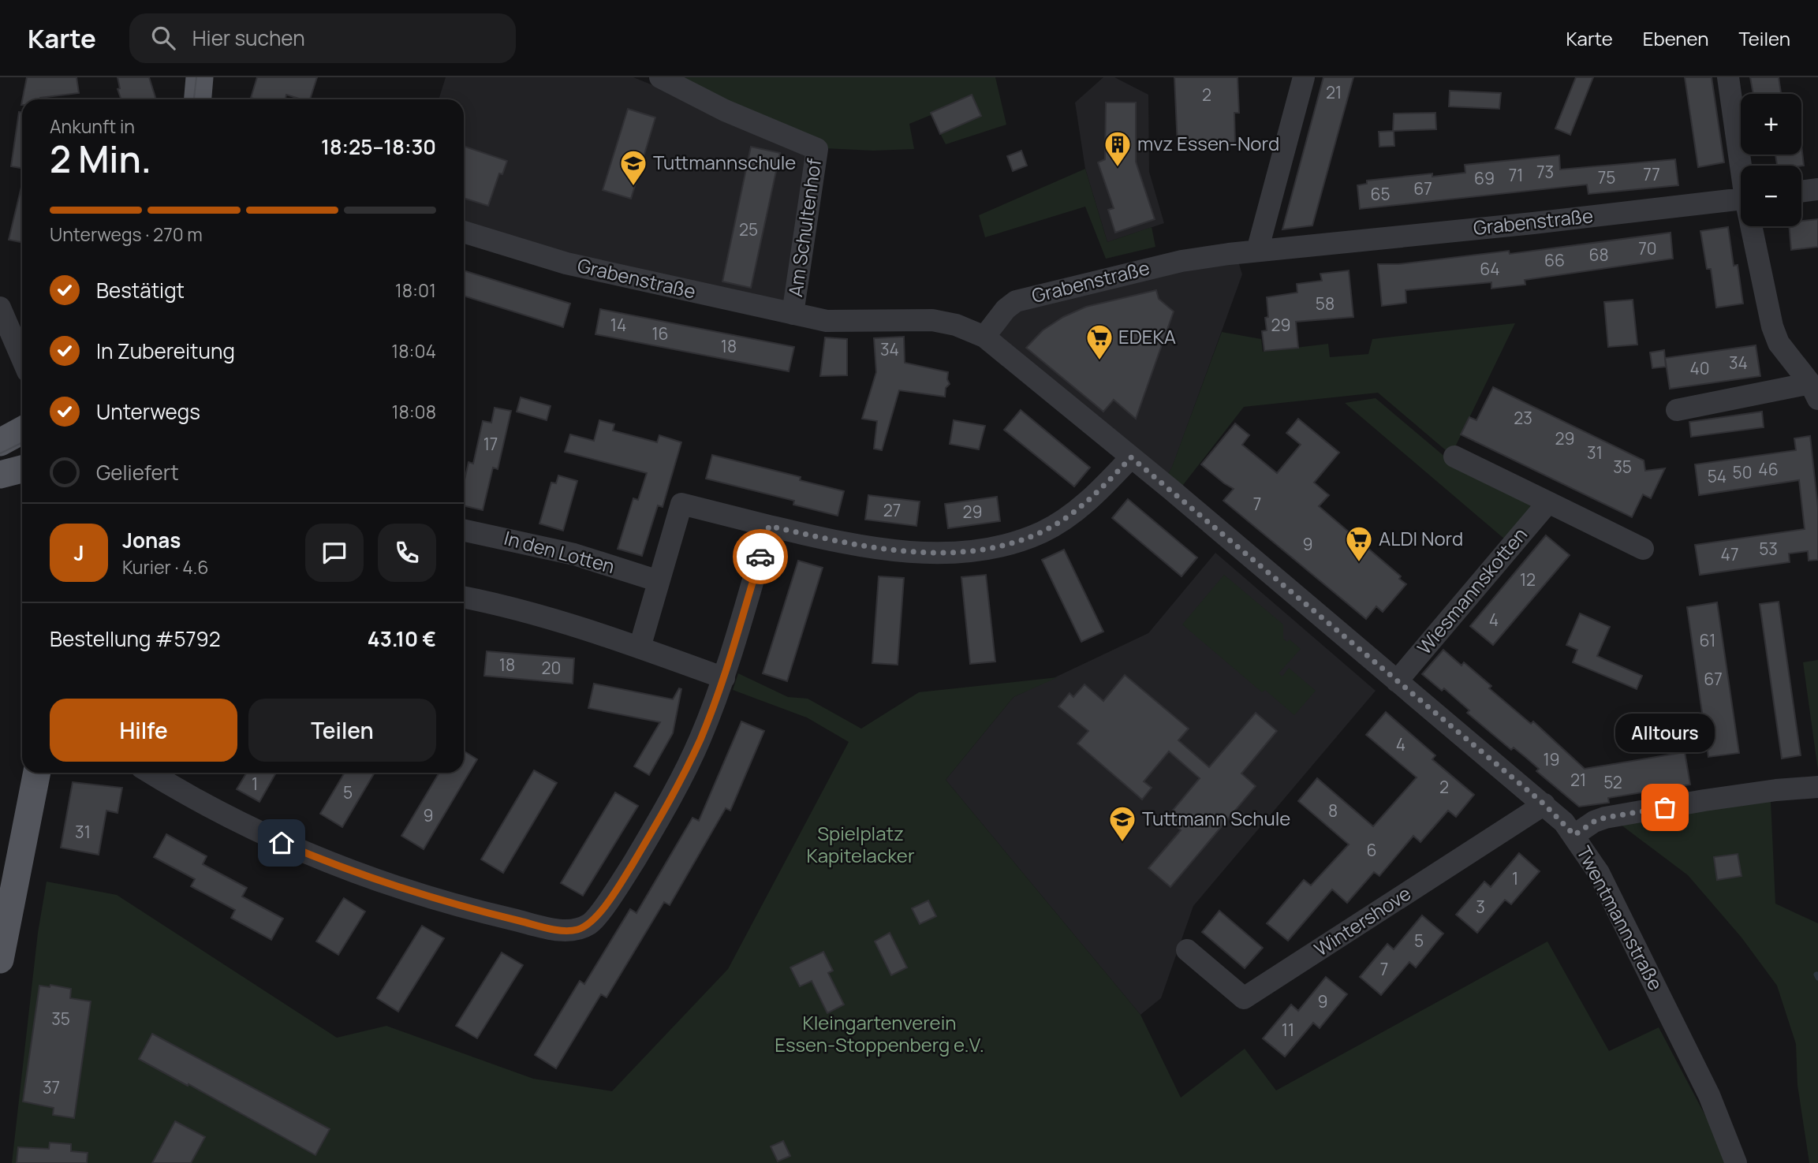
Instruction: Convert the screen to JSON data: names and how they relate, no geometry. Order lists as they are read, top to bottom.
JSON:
{
  "streets": {
    "street": [
      "Grabenstraße",
      "Am Schultenhof",
      "In den Lotten",
      "Wiesmannskotten",
      "Twentmannstraße",
      "Wintershove"
    ]
  },
  "crossings": [
    ["Grabenstraße", "Am Schultenhof"],
    ["Grabenstraße", "Twentmannstraße"],
    ["Wiesmannskotten", "Twentmannstraße"],
    ["Twentmannstraße", "Wintershove"]
  ],
  "parks": ["Spielplatz Kapitelacker", "Kleingartenverein Essen-Stoppenberg e.V."],
  "places": {
    "building": ["mvz Essen-Nord"],
    "school or university": ["Tuttmannschule", "Tuttmann Schule"],
    "supermarket": ["EDEKA", "ALDI Nord"],
    "other": ["Alltours"]
  },
  "house_numbers": [
    "21",
    "2",
    "73",
    "77",
    "71",
    "75",
    "69",
    "67",
    "65",
    "25",
    "70",
    "68",
    "66",
    "64",
    "58",
    "14",
    "29",
    "16",
    "18",
    "34",
    "34",
    "40",
    "23",
    "29",
    "17",
    "31",
    "35",
    "46",
    "50",
    "54",
    "7",
    "27",
    "29",
    "9",
    "53",
    "47",
    "12",
    "4",
    "61",
    "18",
    "20",
    "67",
    "4",
    "19",
    "21",
    "52",
    "1",
    "2",
    "5",
    "8",
    "9",
    "31",
    "6",
    "1",
    "3",
    "5",
    "7",
    "9",
    "35",
    "11",
    "37"
  ],
  "page": {
    "header": "Karte",
    "search": "Hier suchen",
    "nav": ["Karte", "Ebenen", "Teilen"],
    "map_buttons": ["+", "−"],
    "heading": ["2 Min.", "Ankunft in", "18:25–18:30"],
    "panel": [
      "Jonas",
      "Kurier · 4.6",
      "Bestellung #5792",
      "43.10 €"
    ],
    "bar": "Unterwegs · 270 m",
    "list": [
      ["Bestätigt", "18:01"],
      ["In Zubereitung", "18:04"],
      ["Unterwegs", "18:08"],
      "Geliefert"
    ],
    "round": "J",
    "buttons": ["Hilfe", "Teilen"],
    "bubble": "Alltours"
  }
}
